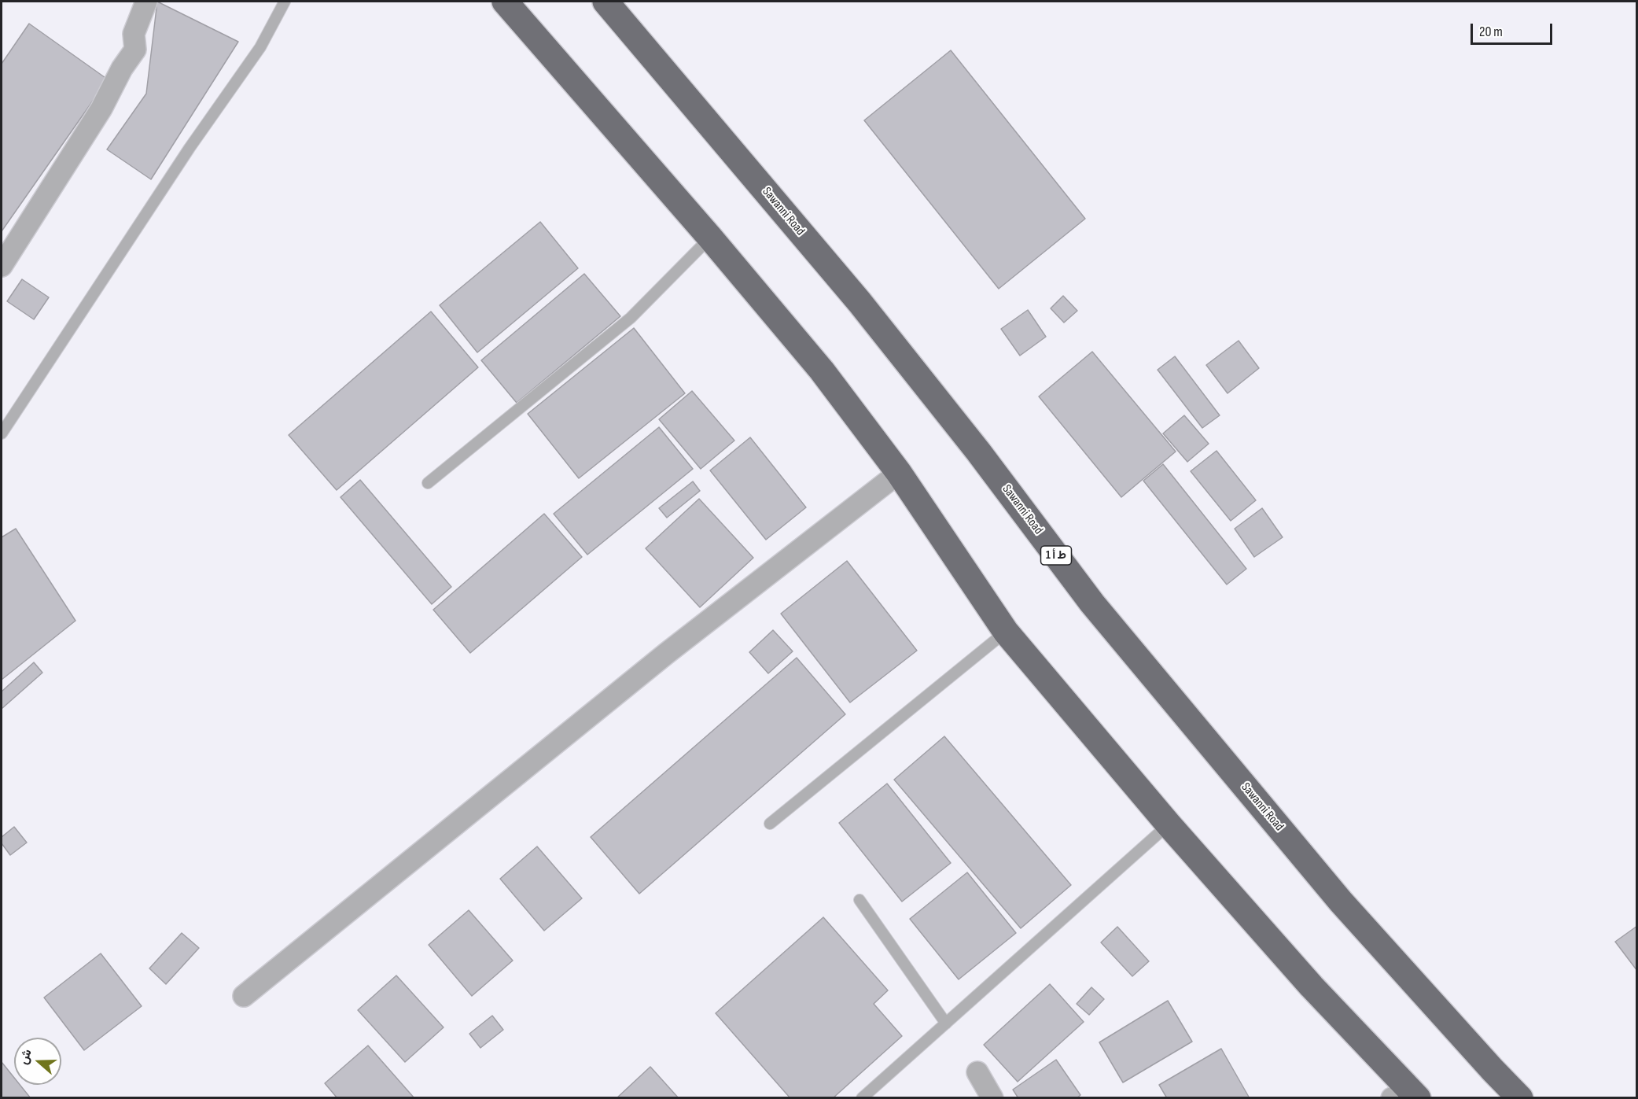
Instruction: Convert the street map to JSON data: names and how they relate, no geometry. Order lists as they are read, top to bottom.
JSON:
{
  "streets": {
    "highway": ["Sawanni Road", "ط أ 1"]
  },
  "scale_bar": "20 m",
  "north": "left"
}
